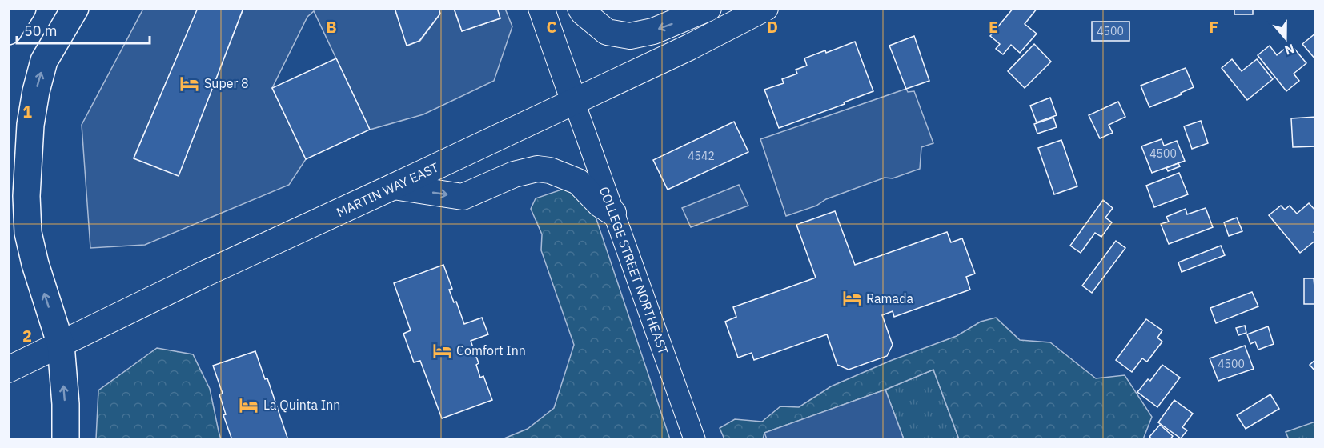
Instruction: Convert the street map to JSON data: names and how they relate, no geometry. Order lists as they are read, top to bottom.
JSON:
{
  "streets": {
    "main road": ["MARTIN WAY EAST"],
    "street": ["COLLEGE STREET NORTHEAST"]
  },
  "crossings": [
    ["MARTIN WAY EAST", "COLLEGE STREET NORTHEAST"]
  ],
  "places": {
    "hotel": [
      "Super 8",
      "Ramada",
      "Comfort Inn",
      "La Quinta Inn"
    ]
  },
  "house_numbers": [
    "4500",
    "4500",
    "4542",
    "4500"
  ],
  "scale_bar": "50 m",
  "north": "bottom",
  "grid": {
    "columns": [
      "B",
      "C",
      "D",
      "E",
      "F"
    ],
    "rows": ["1", "2"]
  }
}
